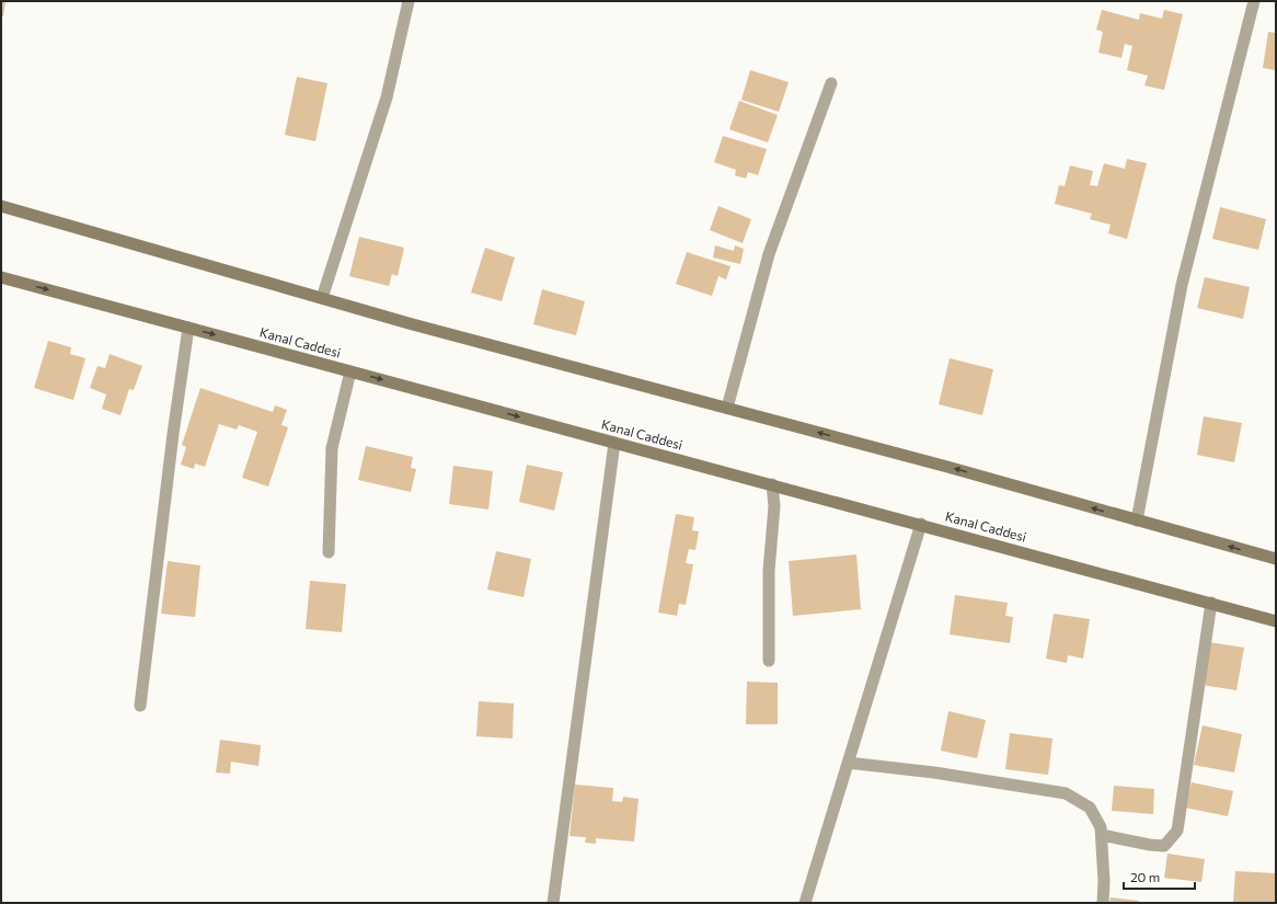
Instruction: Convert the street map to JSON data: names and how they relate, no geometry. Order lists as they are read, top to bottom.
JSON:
{
  "streets": {
    "main road": ["Kanal Caddesi"]
  },
  "scale_bar": "20 m"
}
